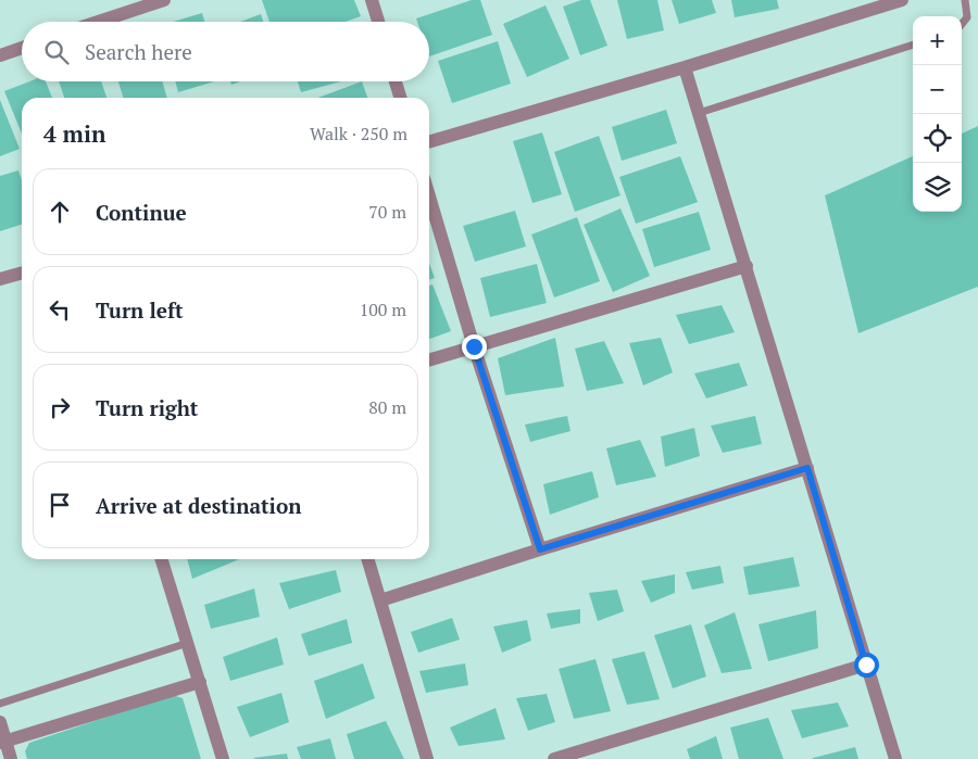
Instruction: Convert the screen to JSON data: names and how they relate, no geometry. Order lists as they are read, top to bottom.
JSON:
{
  "page": {
    "map_buttons": ["+", "−"],
    "search": "Search here",
    "heading": ["4 min", "Walk · 250 m"],
    "list": [
      ["Continue", "70 m"],
      ["Turn left", "100 m"],
      ["Turn right", "80 m"],
      "Arrive at destination"
    ]
  }
}
